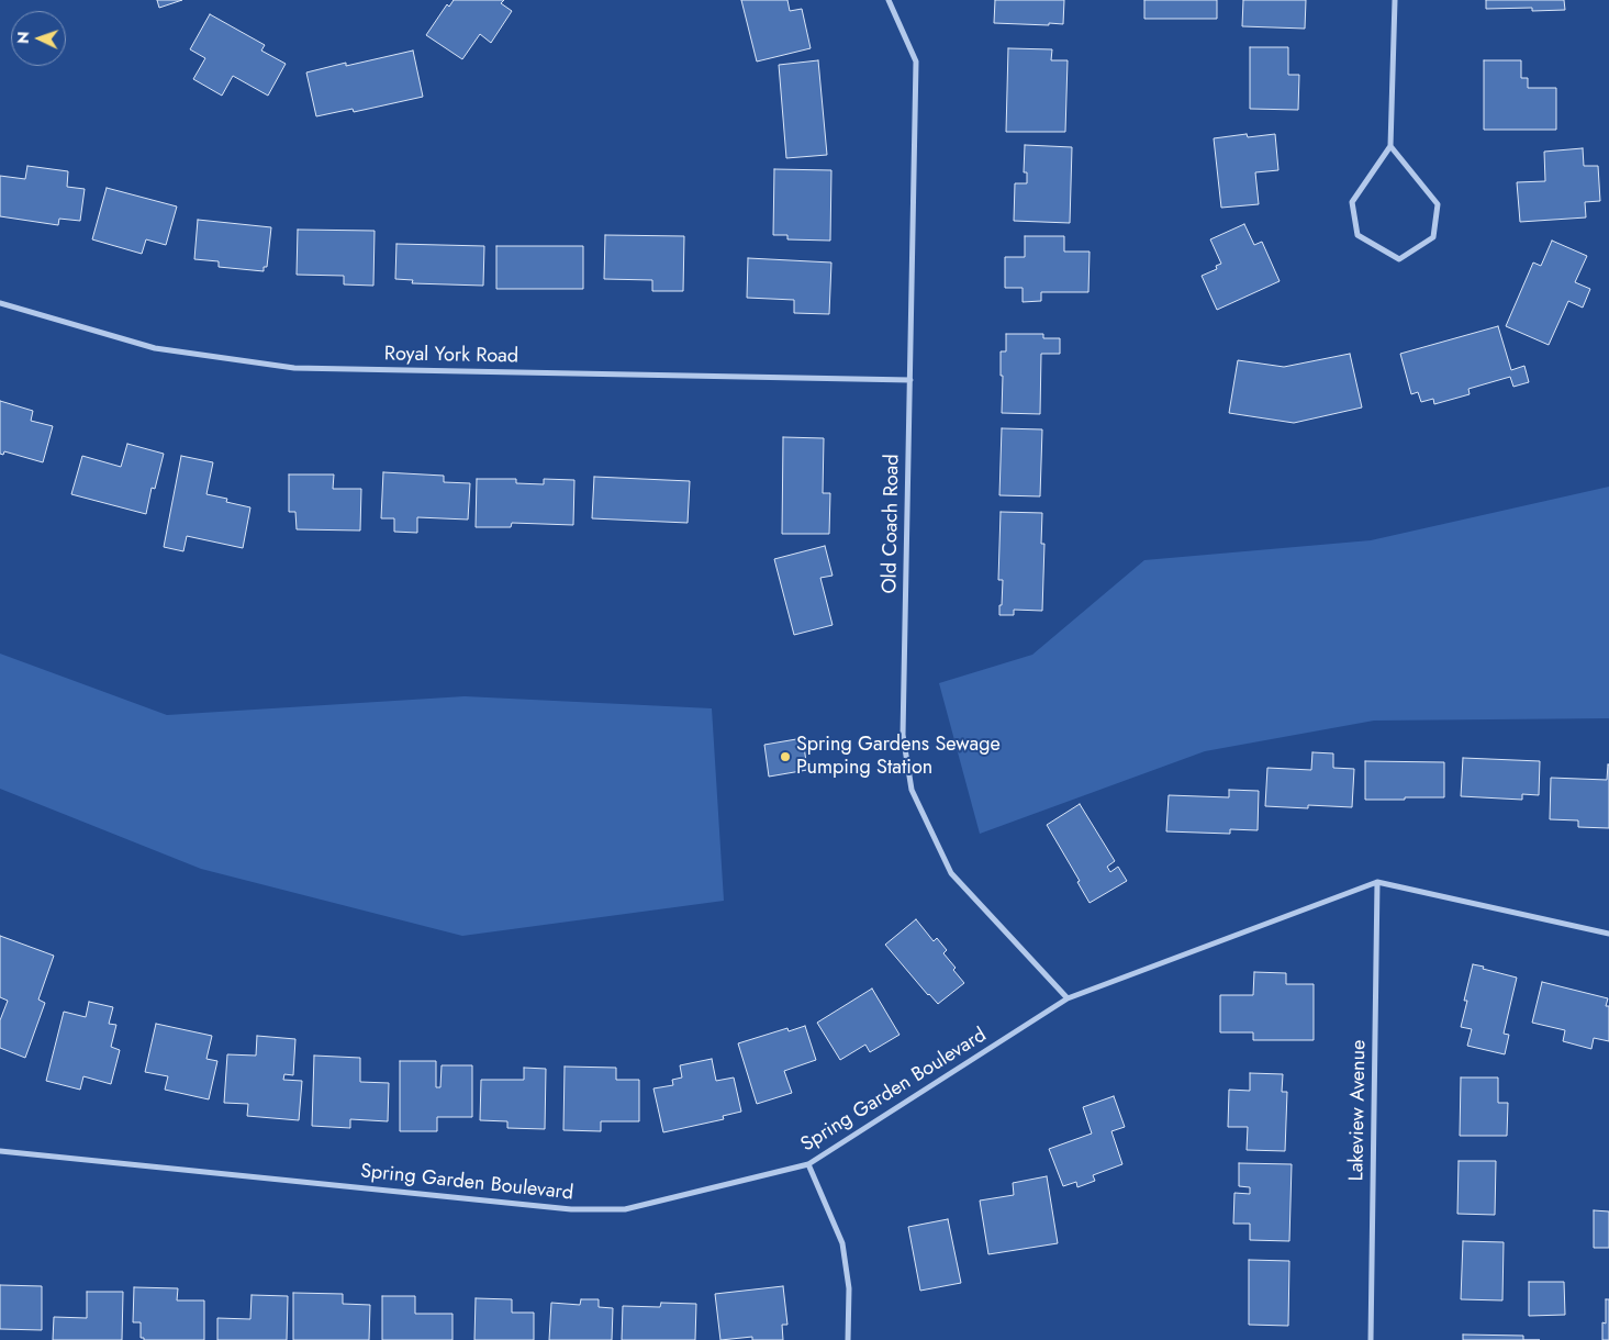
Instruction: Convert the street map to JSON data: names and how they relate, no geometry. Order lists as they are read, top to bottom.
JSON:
{
  "streets": {
    "street": [
      "Royal York Road",
      "Old Coach Road",
      "Spring Garden Boulevard",
      "Lakeview Avenue"
    ]
  },
  "crossings": [
    ["Royal York Road", "Old Coach Road"],
    ["Old Coach Road", "Spring Garden Boulevard"],
    ["Spring Garden Boulevard", "Lakeview Avenue"]
  ],
  "places": ["Spring Gardens Sewage Pumping Station"],
  "north": "left"
}
